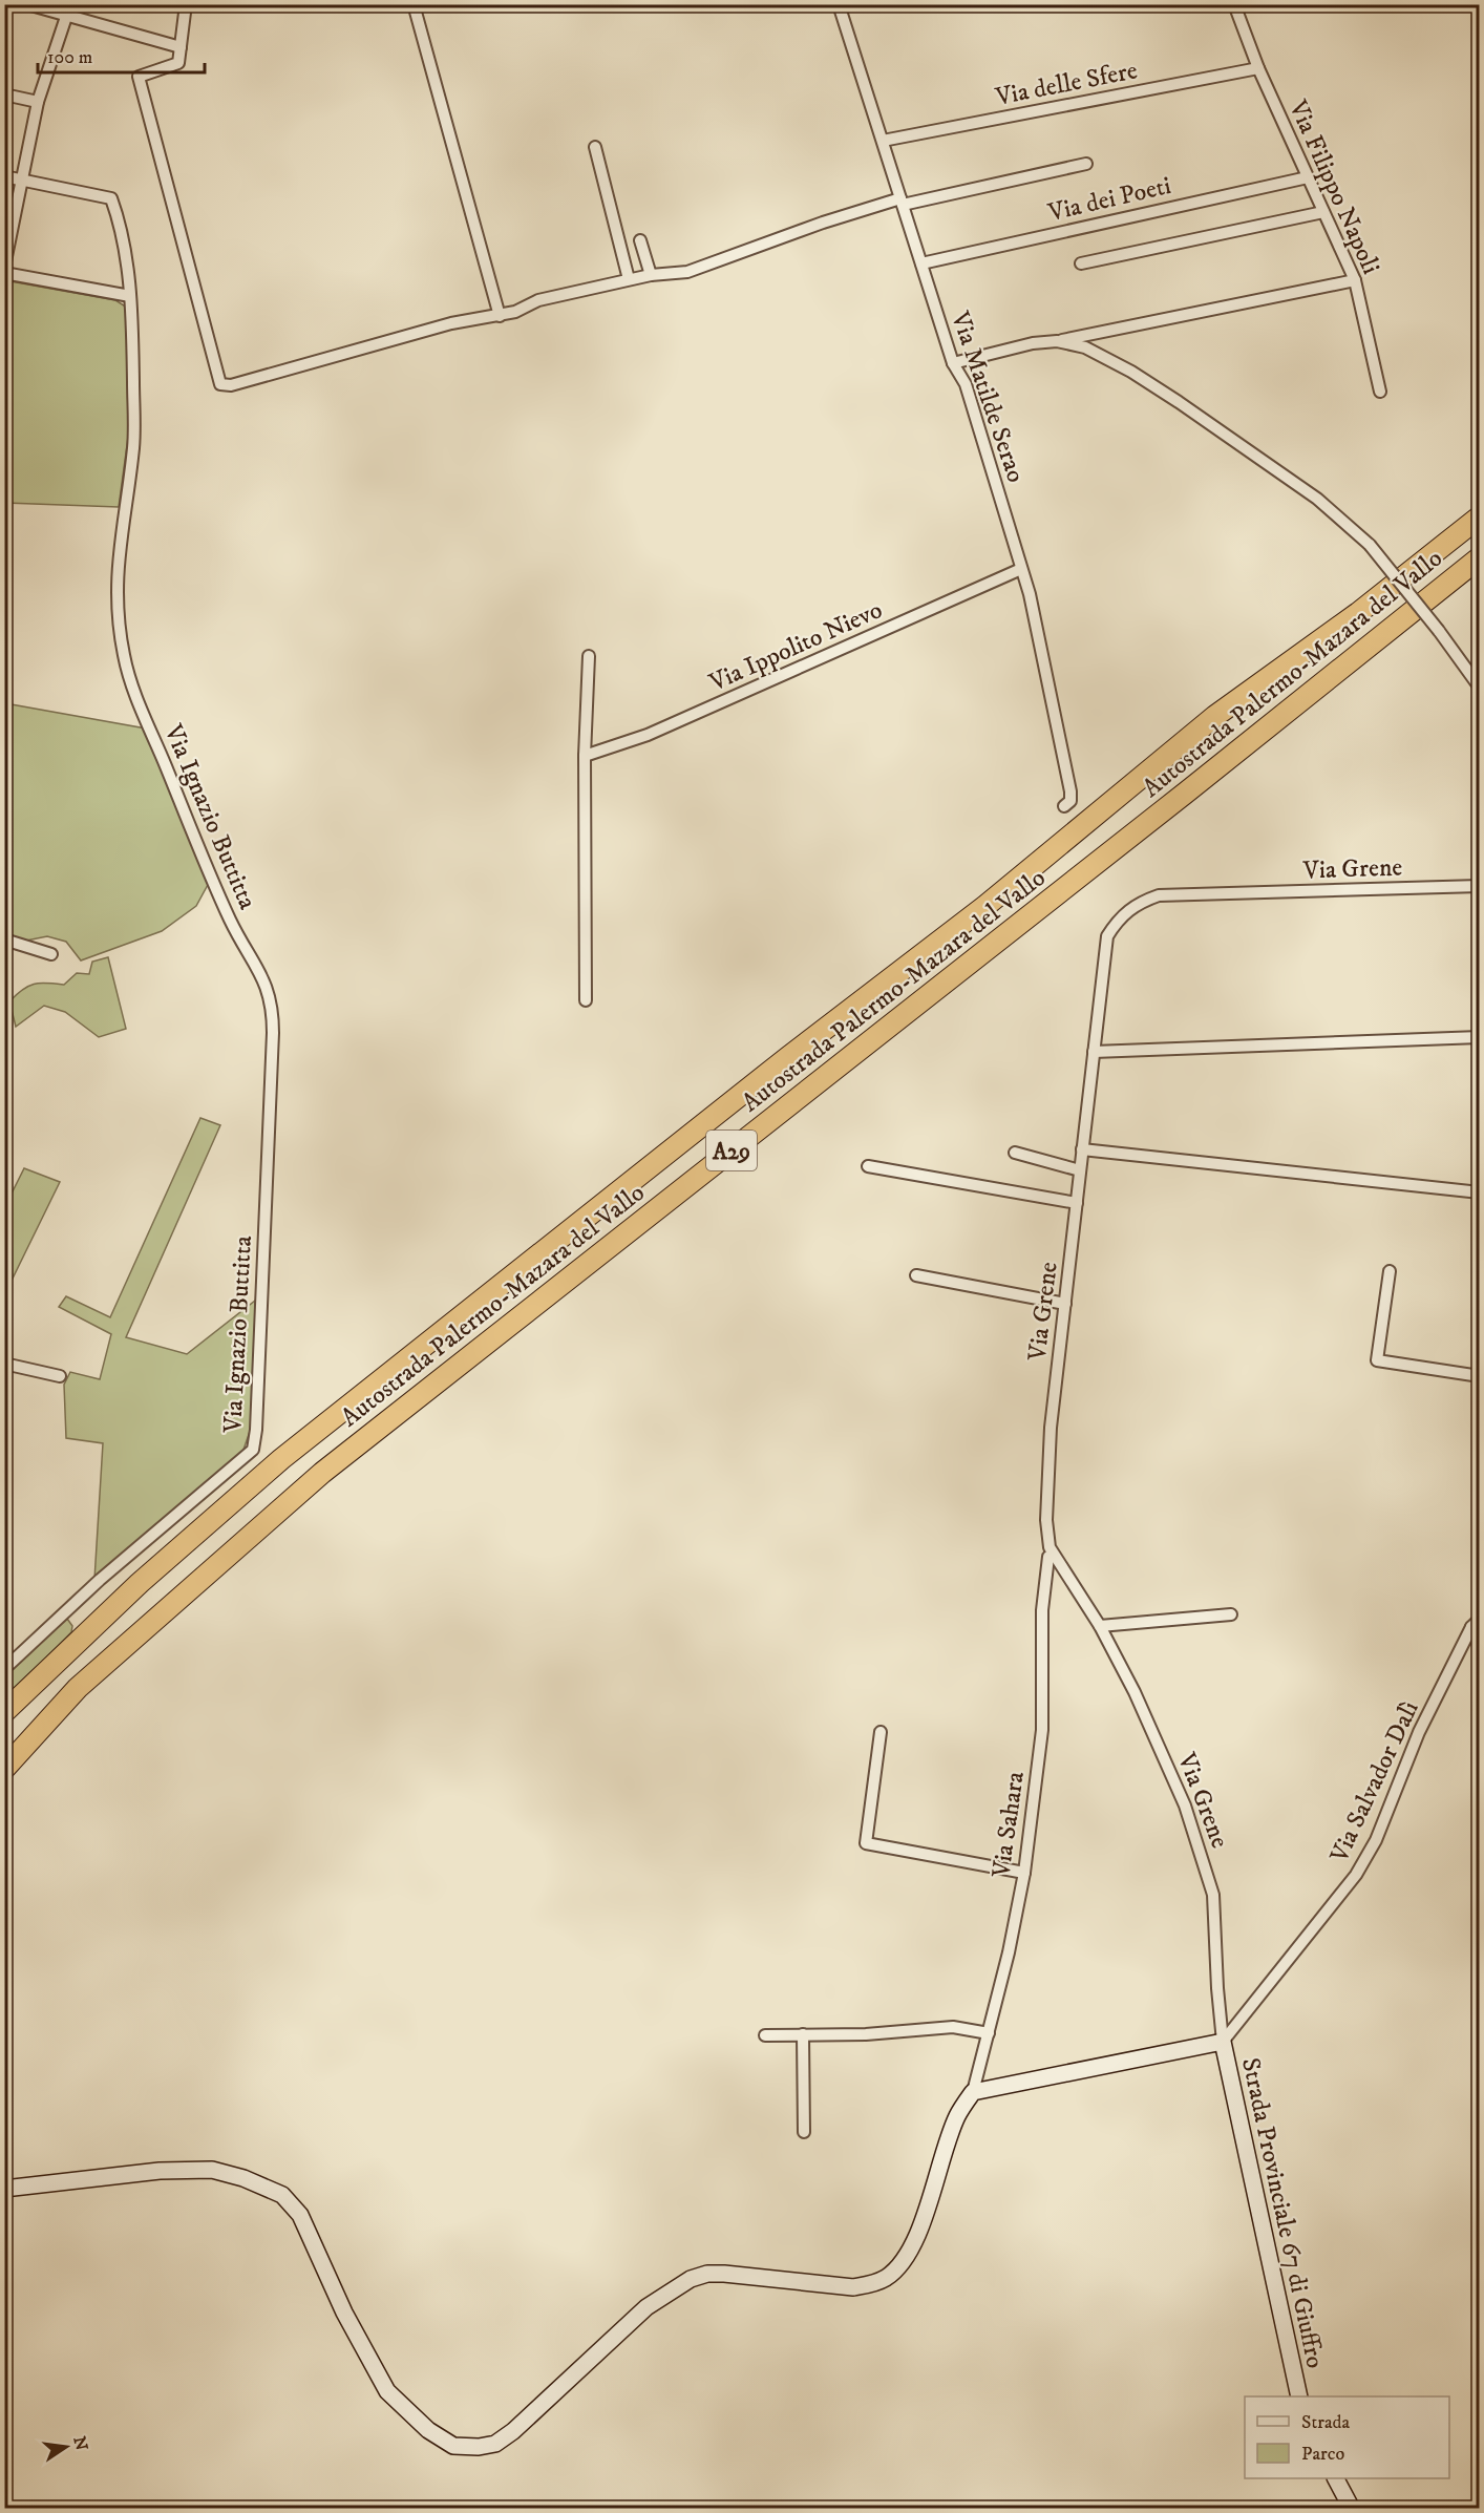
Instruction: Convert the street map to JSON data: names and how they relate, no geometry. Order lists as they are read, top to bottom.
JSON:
{
  "streets": {
    "highway": ["Autostrada Palermo-Mazara del Vallo", "A29"],
    "street": [
      "Via delle Sfere",
      "Via Filippo Napoli",
      "Via dei Poeti",
      "Via Matilde Serao",
      "Via Ippolito Nievo",
      "Via Ignazio Buttitta",
      "Via Grene",
      "Via Salvador Dalì",
      "Via Sahara",
      "Strada Provinciale 67 di Giuffro"
    ]
  },
  "crossings": [
    ["Via delle Sfere", "Via Filippo Napoli"],
    ["Via delle Sfere", "Via Matilde Serao"],
    ["Via Filippo Napoli", "Via dei Poeti"],
    ["Via dei Poeti", "Via Matilde Serao"],
    ["Via Matilde Serao", "Via Ippolito Nievo"],
    ["Via Grene", "Via Salvador Dalì"],
    ["Via Grene", "Strada Provinciale 67 di Giuffro"],
    ["Via Salvador Dalì", "Strada Provinciale 67 di Giuffro"],
    ["Via Sahara", "Strada Provinciale 67 di Giuffro"]
  ],
  "legend": ["Strada", "Parco"],
  "scale_bar": "100 m",
  "north": "right"
}
